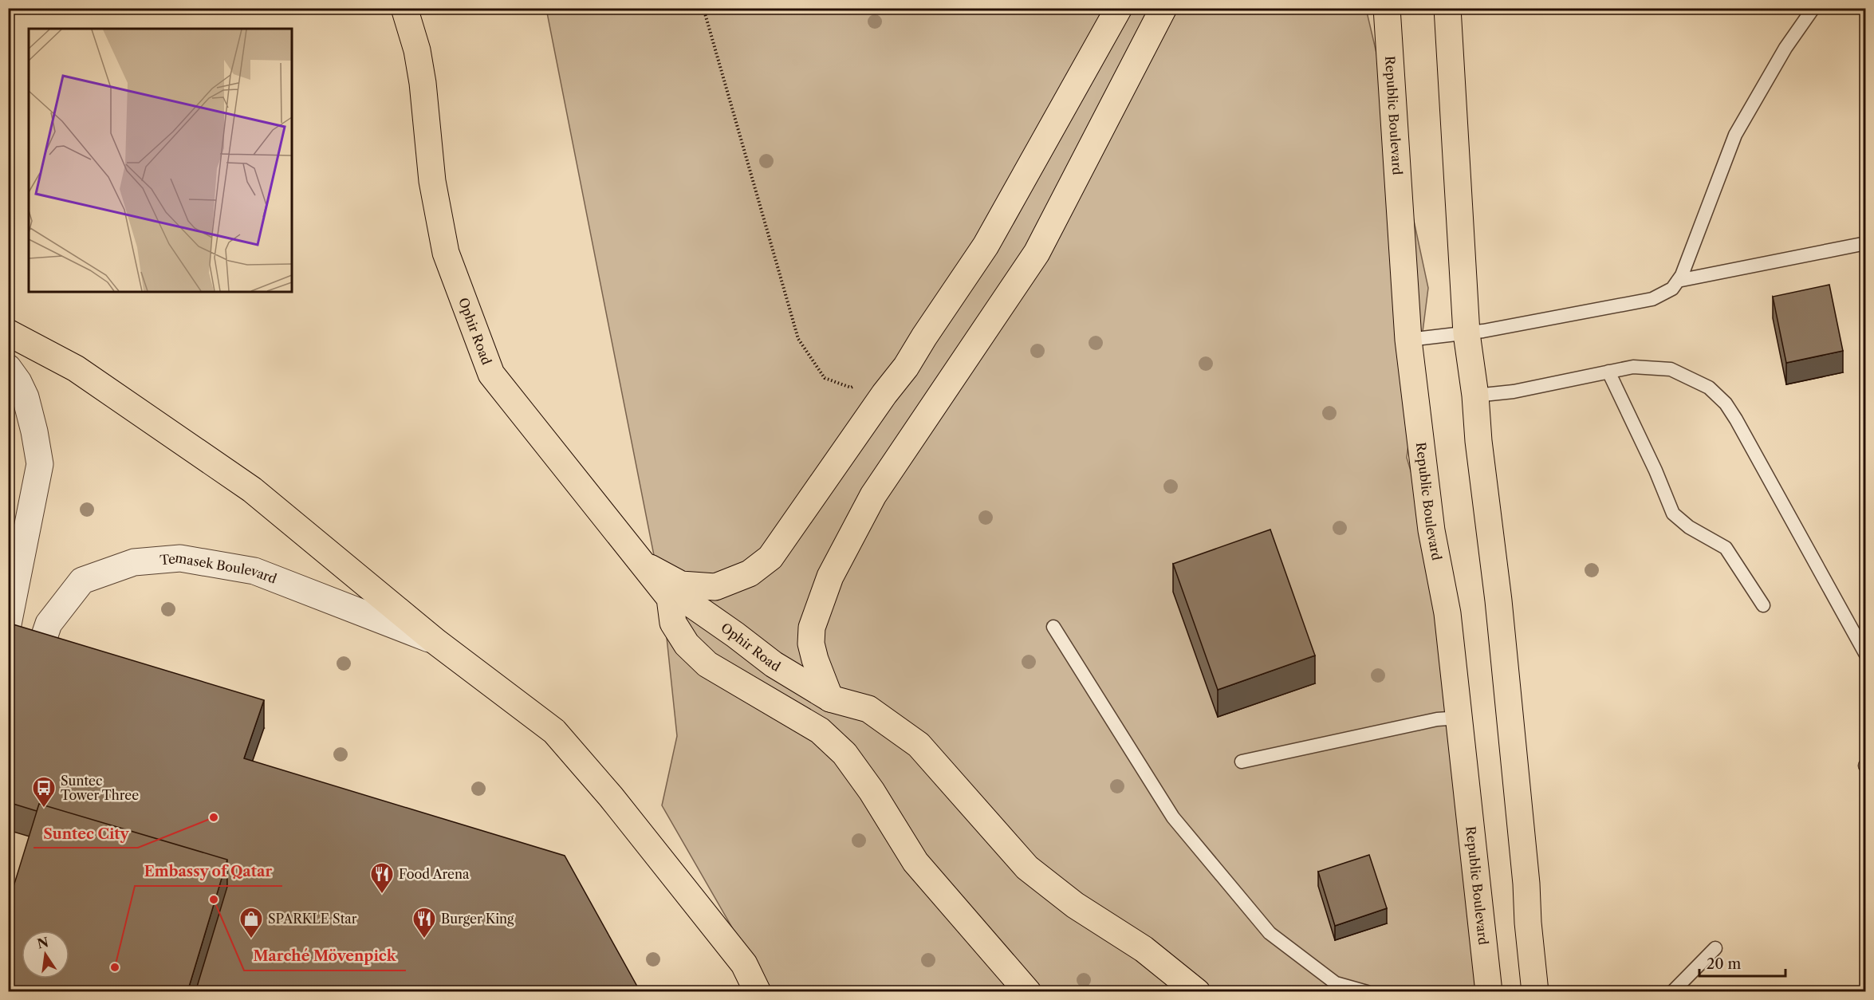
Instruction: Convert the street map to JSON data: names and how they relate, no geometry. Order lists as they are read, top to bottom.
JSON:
{
  "streets": {
    "main road": ["Republic Boulevard", "Ophir Road"],
    "street": ["Temasek Boulevard"]
  },
  "places": {
    "bus stop": ["Suntec Tower Three"],
    "other": ["Suntec City", "Marché Mövenpick", "Embassy of Qatar"],
    "restaurant": ["Food Arena", "Burger King"],
    "shop": ["SPARKLE Star"]
  },
  "scale_bar": "20 m",
  "north": "top"
}
